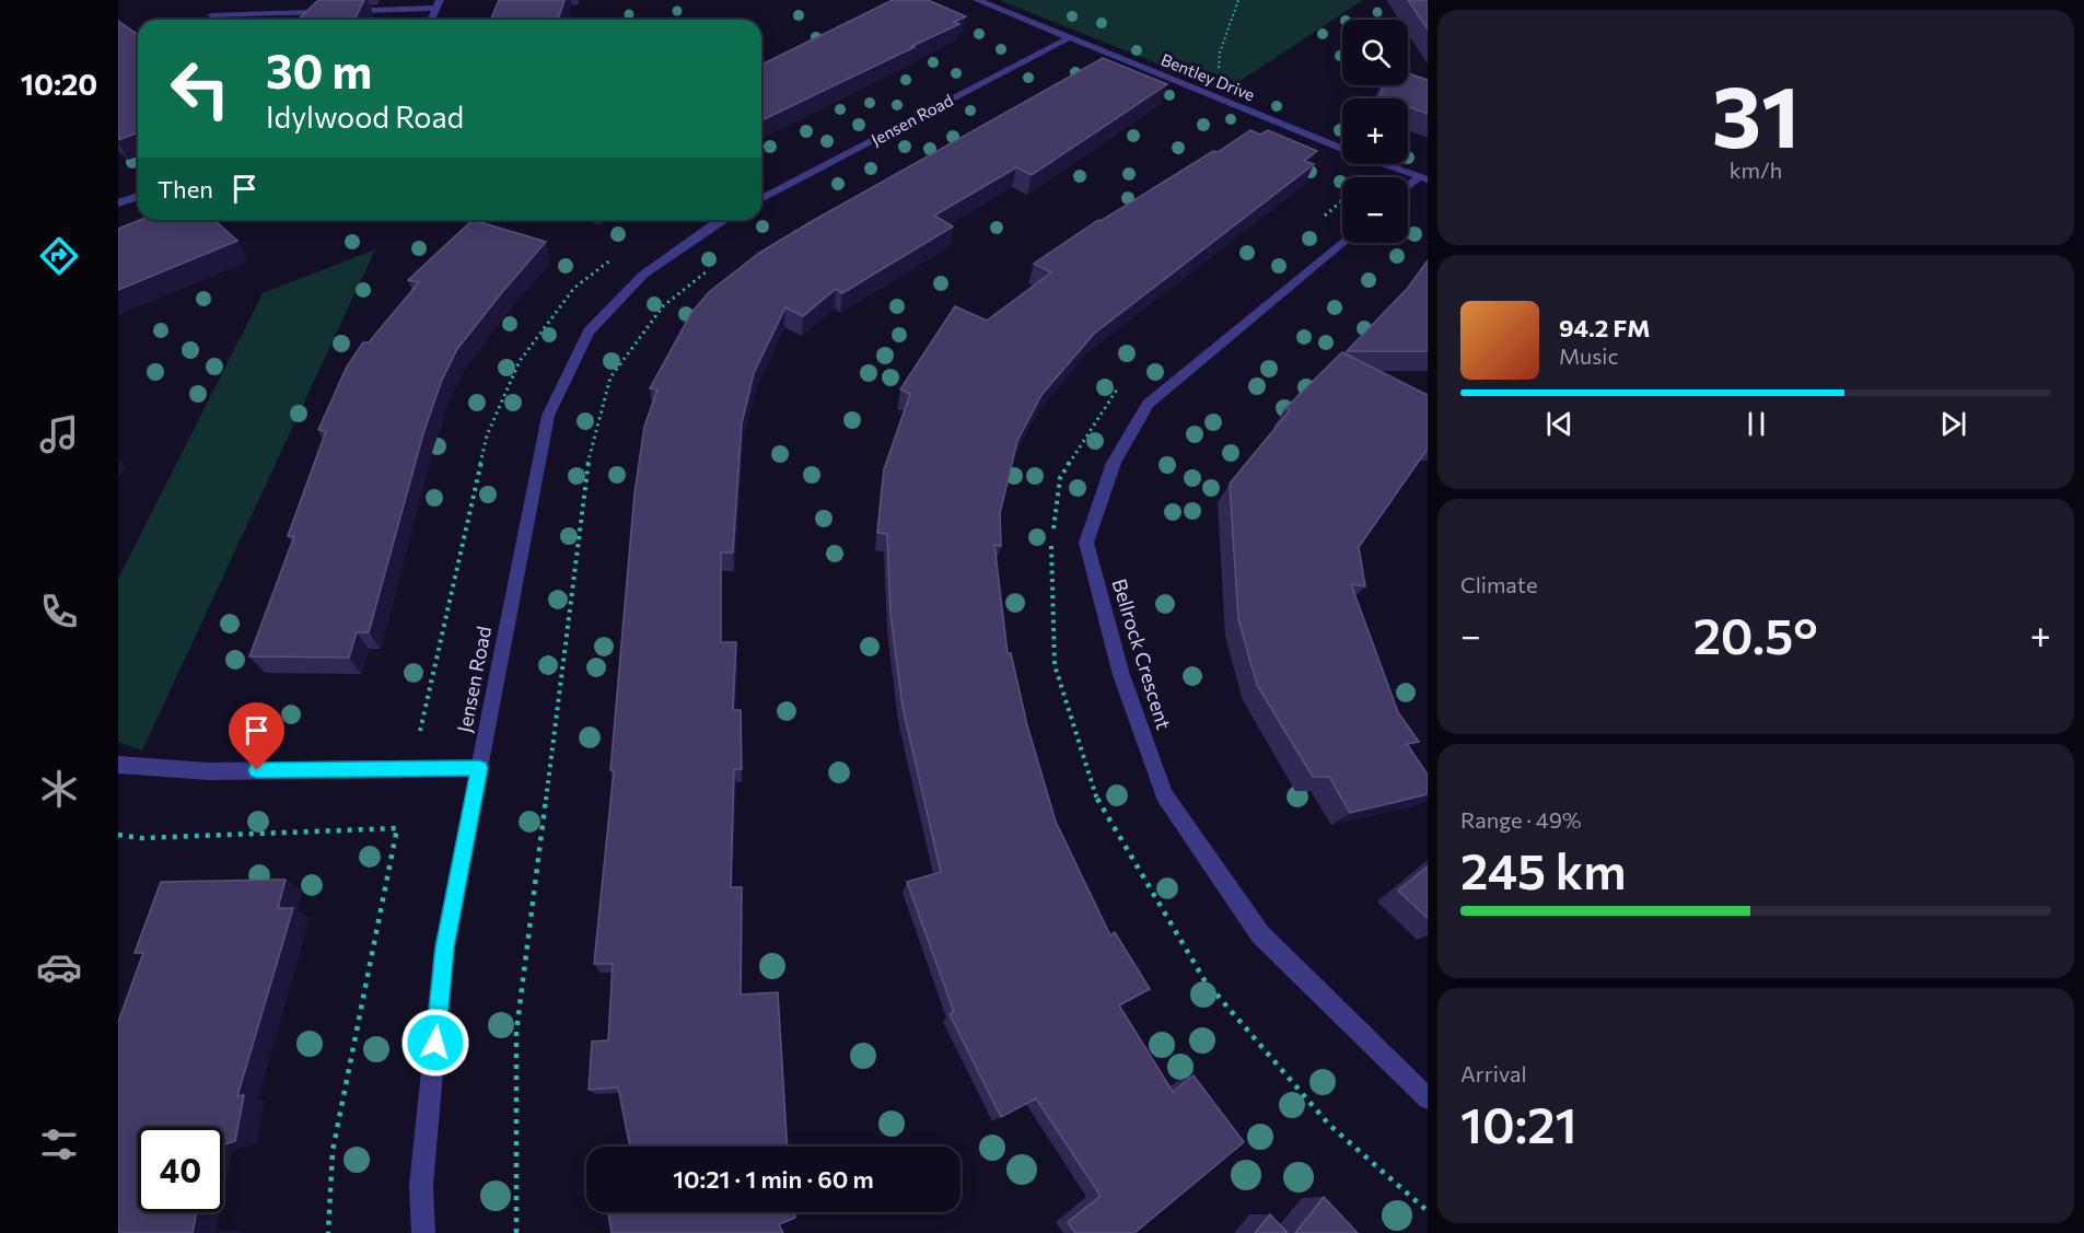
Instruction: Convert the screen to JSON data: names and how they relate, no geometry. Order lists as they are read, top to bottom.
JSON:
{
  "streets": {
    "street": ["Bentley Drive", "Jensen Road", "Bellrock Crescent"]
  },
  "crossings": [
    ["Bentley Drive", "Jensen Road"]
  ],
  "page": {
    "tabs": "10:20",
    "tile": [
      ["31", "km/h"],
      "Climate",
      ["Range · 49%", "245 km"],
      ["Arrival", "10:21"]
    ],
    "map_buttons": ["+", "−"],
    "turn": ["30 m", "Idylwood Road"],
    "then": "Then",
    "song": ["94.2 FM", "Music"],
    "heat": ["−", "20.5°", "+"],
    "limit": "40",
    "trip": "10:21 · 1 min · 60 m"
  }
}
